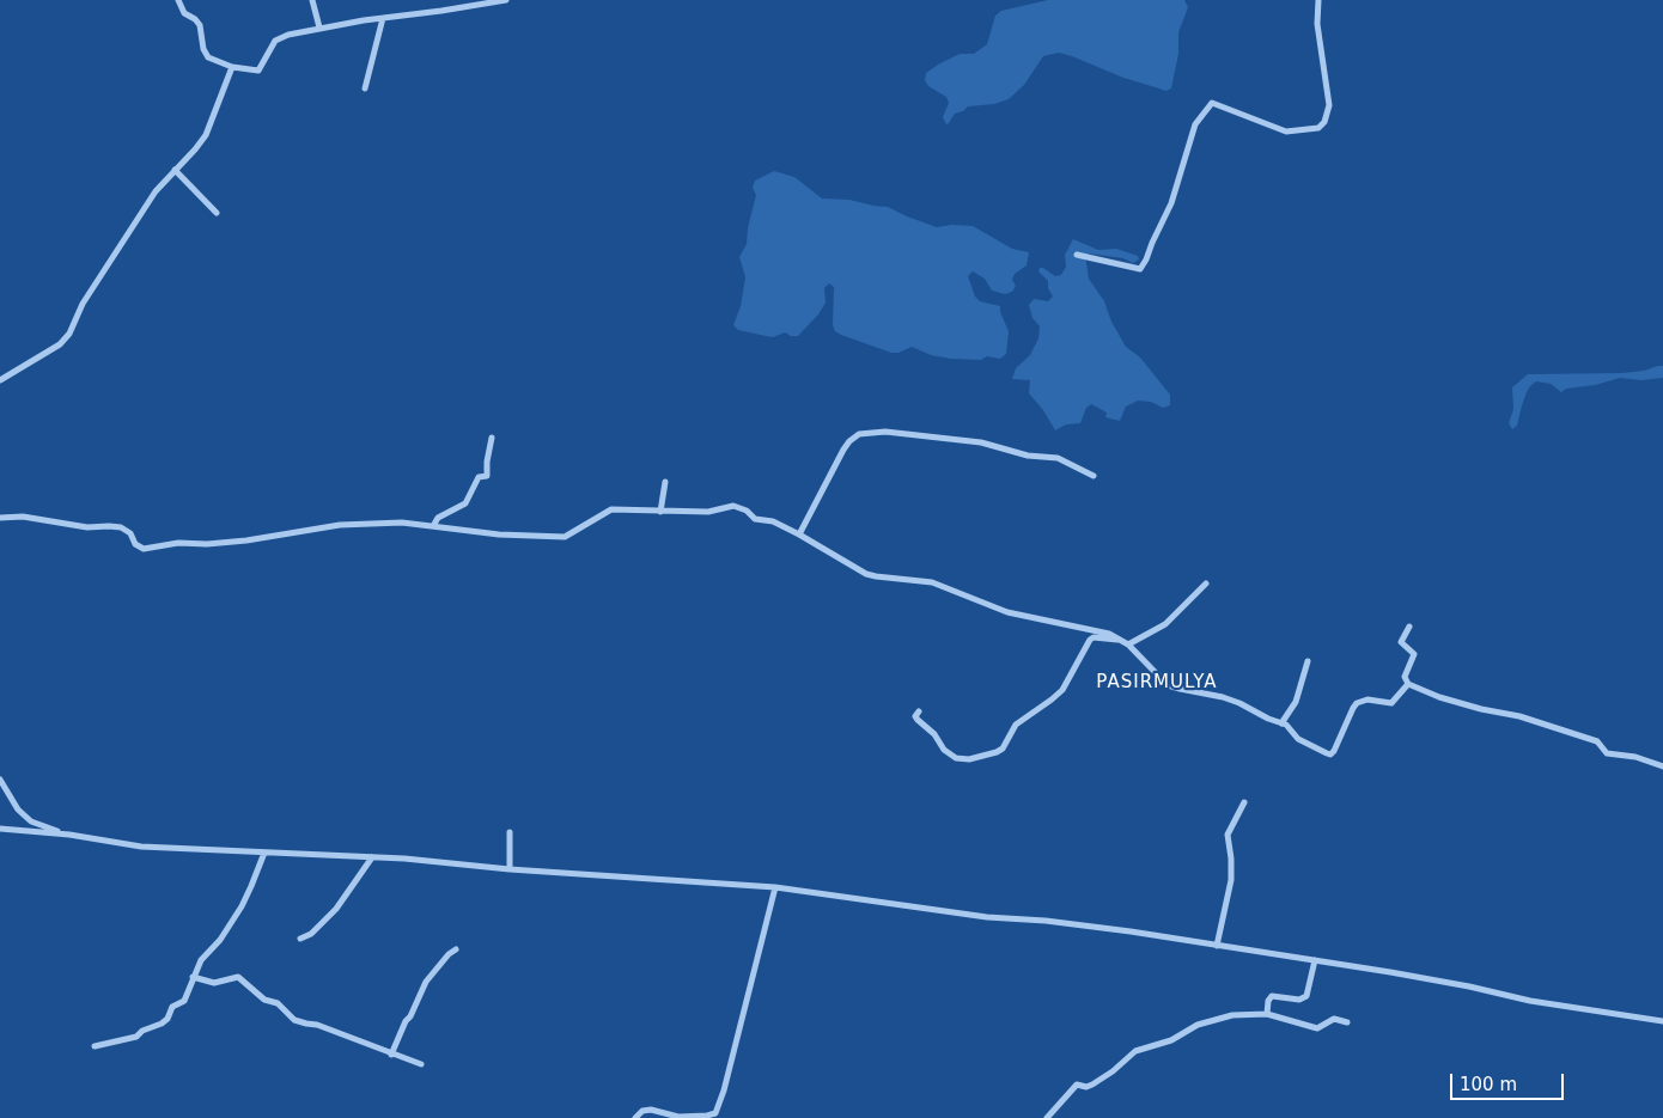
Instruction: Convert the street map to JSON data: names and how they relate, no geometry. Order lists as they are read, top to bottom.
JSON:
{
  "districts": ["PASIRMULYA"],
  "scale_bar": "100 m"
}
